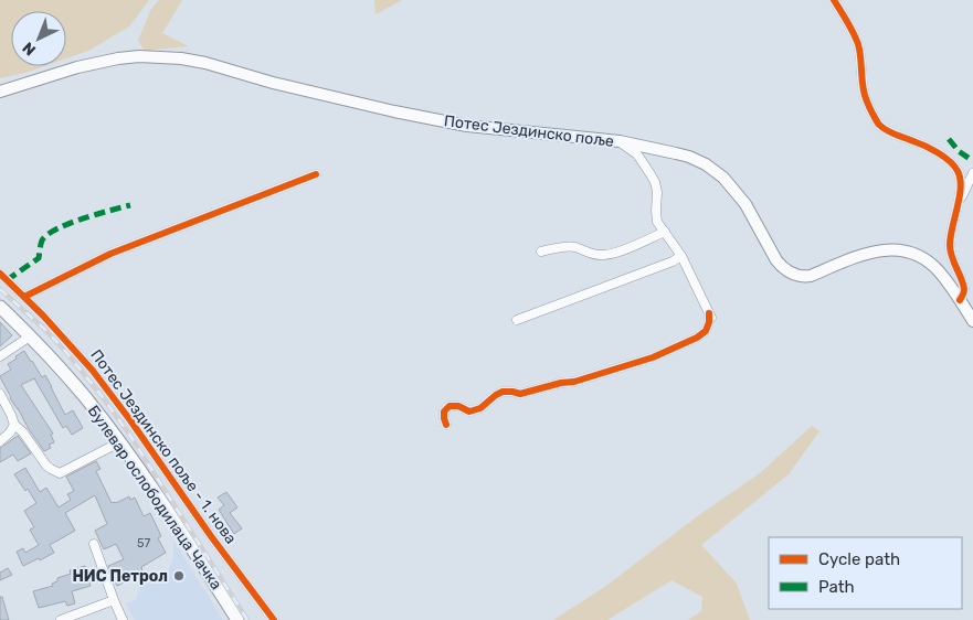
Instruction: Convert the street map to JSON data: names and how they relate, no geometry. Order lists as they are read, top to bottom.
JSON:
{
  "streets": {
    "main road": ["Потес Јездинско поље", "Булевар ослободилаца Чачка"],
    "street": ["Потес Јездинско поље - 1. нова"]
  },
  "places": ["НИС Петрол"],
  "house_numbers": ["57"],
  "legend": ["Cycle path", "Path"],
  "north": "bottom left"
}
